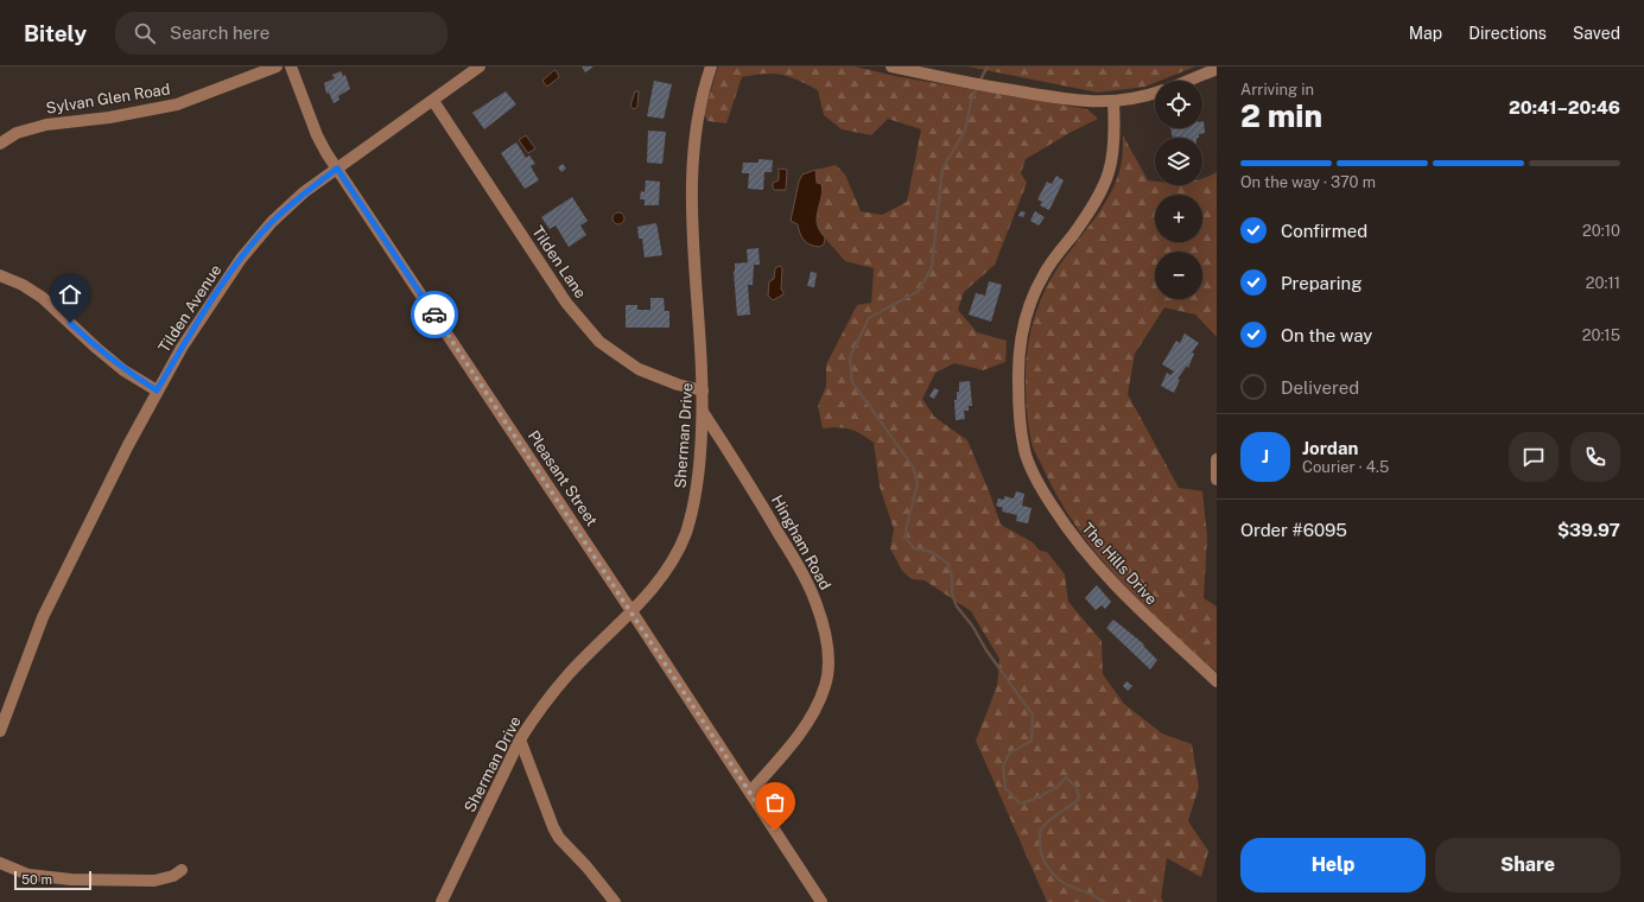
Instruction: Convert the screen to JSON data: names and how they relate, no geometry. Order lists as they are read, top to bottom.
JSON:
{
  "streets": {
    "street": [
      "Sylvan Glen Road",
      "Tilden Lane",
      "Tilden Avenue",
      "Sherman Drive",
      "Pleasant Street",
      "Hingham Road",
      "The Hills Drive"
    ]
  },
  "crossings": [
    ["Tilden Lane", "Tilden Avenue"],
    ["Tilden Lane", "Sherman Drive"],
    ["Tilden Avenue", "Pleasant Street"],
    ["Sherman Drive", "Pleasant Street"],
    ["Sherman Drive", "Hingham Road"],
    ["Pleasant Street", "Hingham Road"]
  ],
  "scale_bar": "50 m",
  "page": {
    "header": "Bitely",
    "search": "Search here",
    "nav": ["Map", "Directions", "Saved"],
    "heading": ["2 min", "Arriving in", "20:41–20:46"],
    "panel": [
      "Jordan",
      "Courier · 4.5",
      "Order #6095",
      "$39.97"
    ],
    "map_buttons": ["+", "−"],
    "bar": "On the way · 370 m",
    "list": [
      ["Confirmed", "20:10"],
      ["Preparing", "20:11"],
      ["On the way", "20:15"],
      "Delivered"
    ],
    "round": "J",
    "buttons": ["Help", "Share"],
    "scale": "50 m"
  }
}
